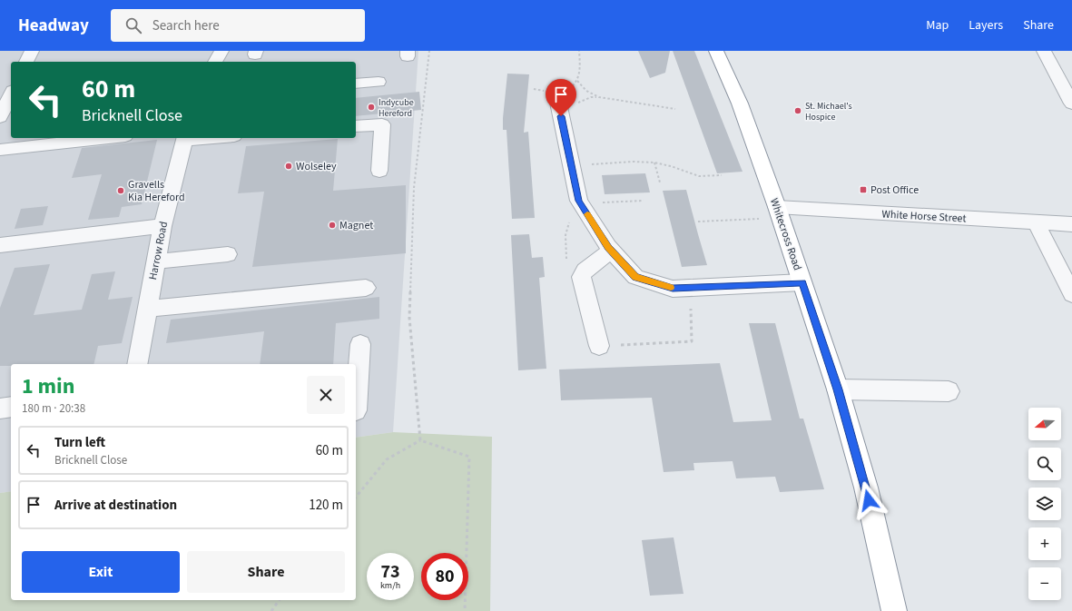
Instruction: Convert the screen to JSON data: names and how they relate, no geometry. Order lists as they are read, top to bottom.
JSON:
{
  "streets": {
    "highway": ["Whitecross Road"],
    "street": ["White Horse Street", "Harrow Road"]
  },
  "crossings": [
    ["White Horse Street", "Whitecross Road"]
  ],
  "places": {
    "other": [
      "Indycube Hereford",
      "St. Michael's Hospice",
      "Wolseley",
      "Gravells Kia Hereford",
      "Magnet"
    ],
    "transit": ["Post Office"]
  },
  "north": "left",
  "page": {
    "header": "Headway",
    "search": "Search here",
    "nav": ["Map", "Layers", "Share"],
    "turn": ["60 m", "Bricknell Close"],
    "heading": ["1 min", "180 m · 20:38"],
    "map_buttons": ["+", "−"],
    "list": [
      {
        "name": "Turn left",
        "note": "Bricknell Close",
        "value": "60 m"
      },
      {
        "name": "Arrive at destination",
        "value": "120 m"
      }
    ],
    "buttons": ["Exit", "Share"],
    "speed": "73 km/h",
    "limit": "80"
  }
}
